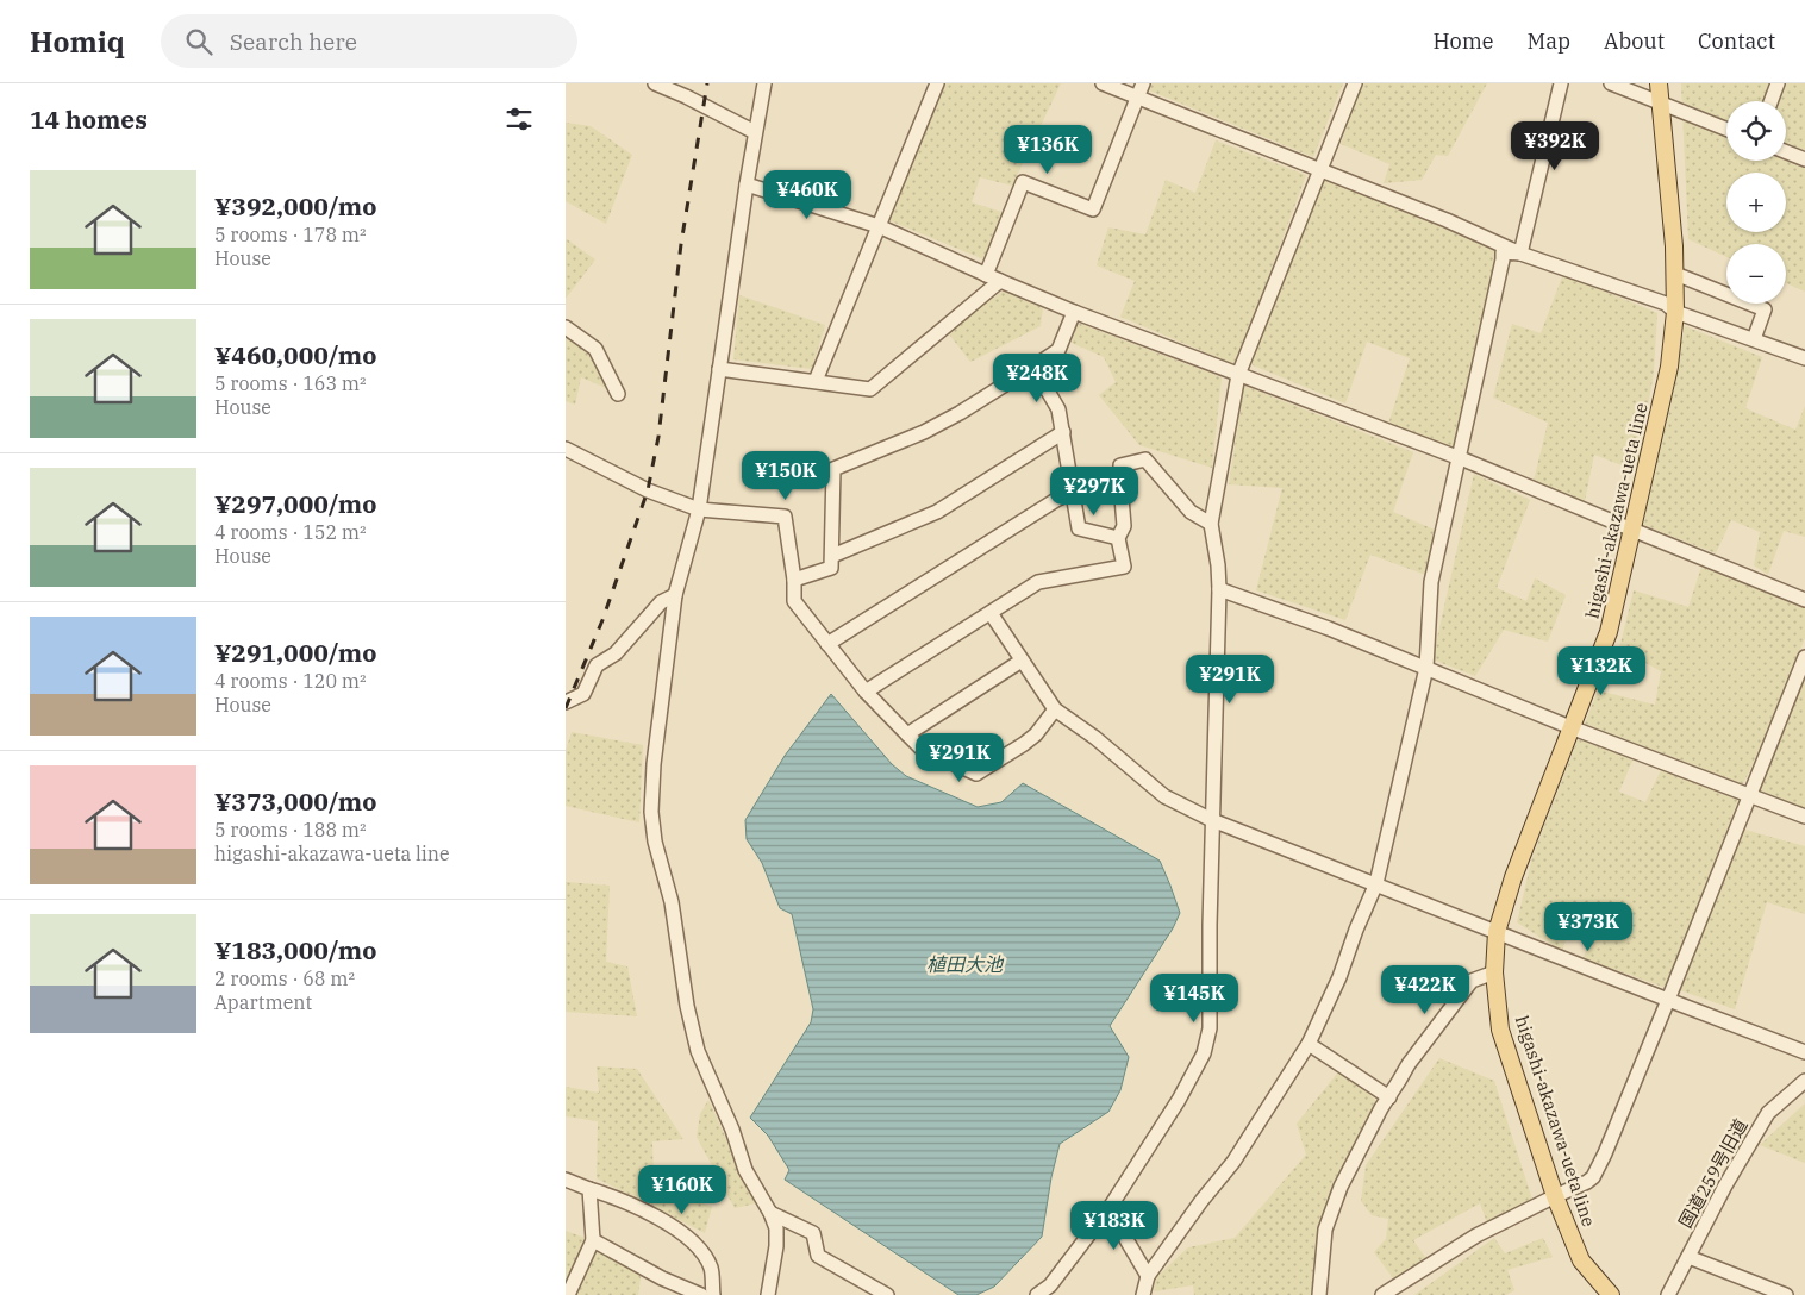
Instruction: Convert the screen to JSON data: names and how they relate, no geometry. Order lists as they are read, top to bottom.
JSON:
{
  "streets": {
    "main road": ["higashi-akazawa-ueta line"],
    "street": ["国道259号旧道"]
  },
  "water": ["植田大池"],
  "page": {
    "header": "Homiq",
    "search": "Search here",
    "nav": [
      "Home",
      "Map",
      "About",
      "Contact"
    ],
    "heading": "14 homes",
    "map_buttons": ["+", "−"],
    "price": [
      "¥392K",
      "¥136K",
      "¥460K",
      "¥248K",
      "¥150K",
      "¥297K",
      "¥132K",
      "¥291K",
      "¥291K",
      "¥373K",
      "¥422K",
      "¥145K",
      "¥160K",
      "¥183K"
    ],
    "list": [
      {
        "name": "¥392,000/mo",
        "note": "5 rooms · 178 m² · House"
      },
      {
        "name": "¥460,000/mo",
        "note": "5 rooms · 163 m² · House"
      },
      {
        "name": "¥297,000/mo",
        "note": "4 rooms · 152 m² · House"
      },
      {
        "name": "¥291,000/mo",
        "note": "4 rooms · 120 m² · House"
      },
      {
        "name": "¥373,000/mo",
        "note": "5 rooms · 188 m² · higashi-akazawa-ueta line"
      },
      {
        "name": "¥183,000/mo",
        "note": "2 rooms · 68 m² · Apartment"
      }
    ]
  }
}
